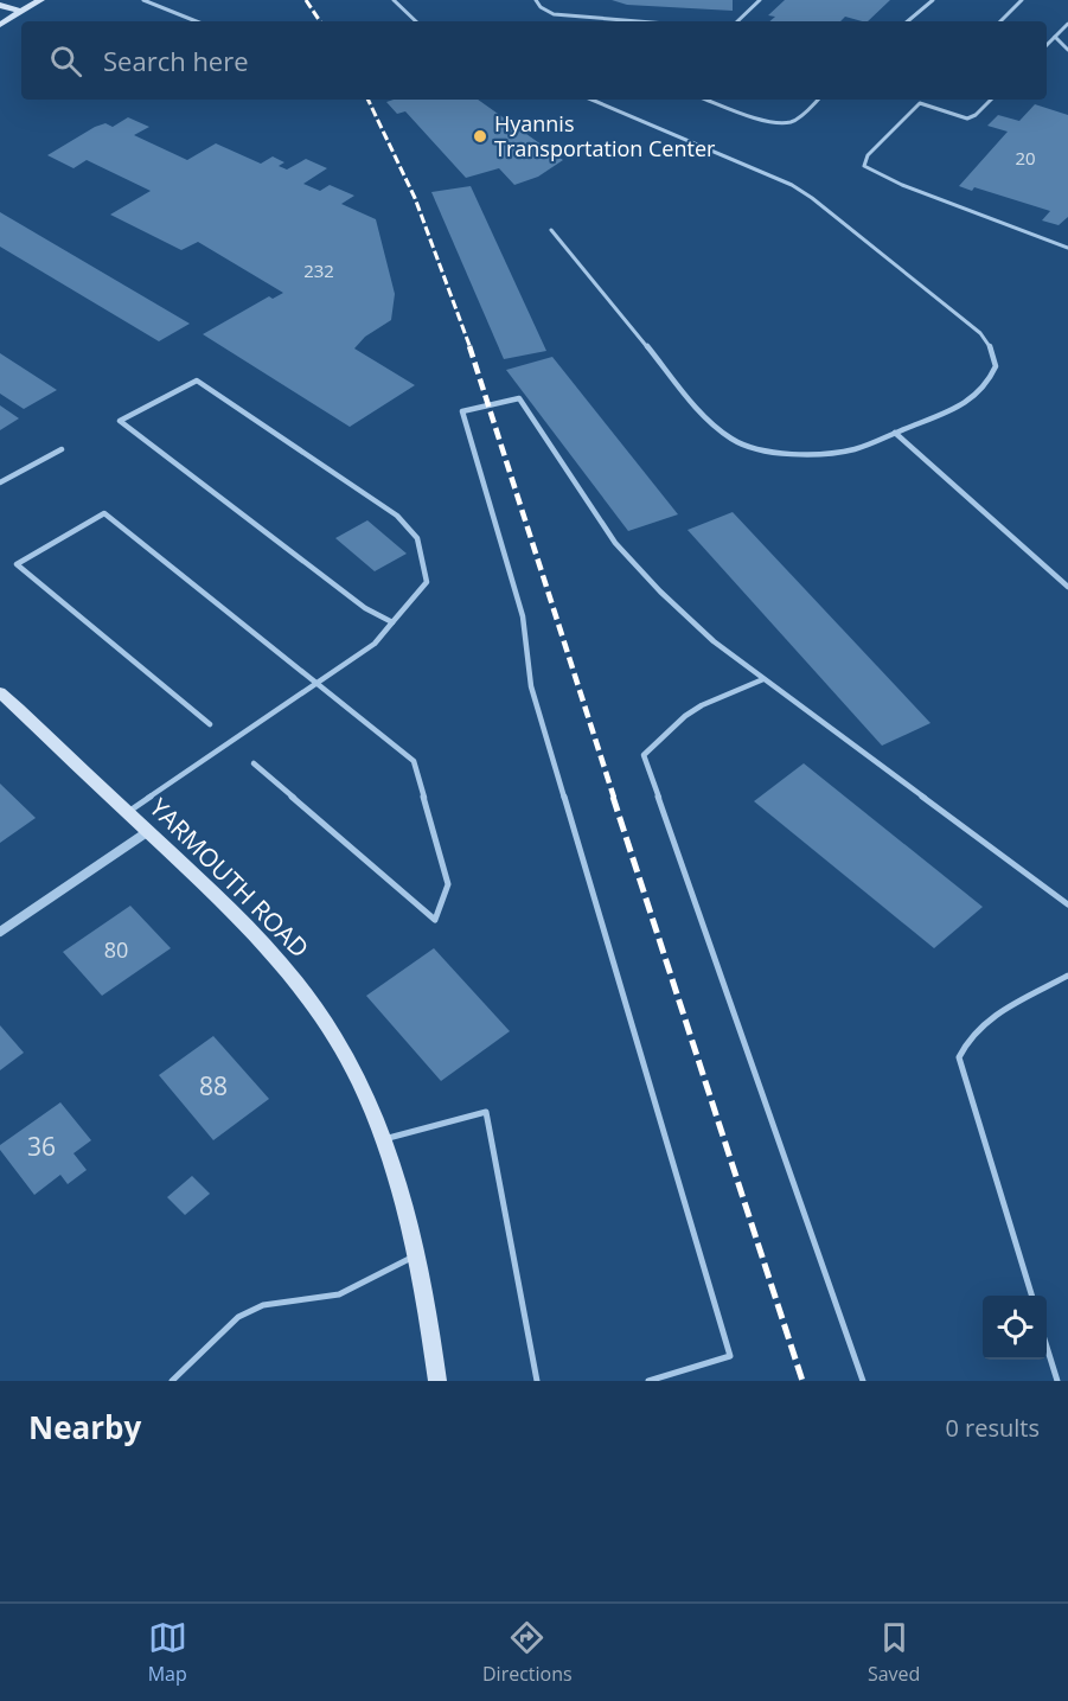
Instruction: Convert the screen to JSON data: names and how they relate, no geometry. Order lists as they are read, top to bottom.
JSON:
{
  "streets": {
    "main road": ["YARMOUTH ROAD"]
  },
  "places": ["Hyannis Transportation Center"],
  "house_numbers": [
    "20",
    "232",
    "80",
    "88",
    "36"
  ],
  "page": {
    "search": "Search here",
    "heading": ["Nearby", "0 results"],
    "nav": ["Map", "Directions", "Saved"]
  }
}
